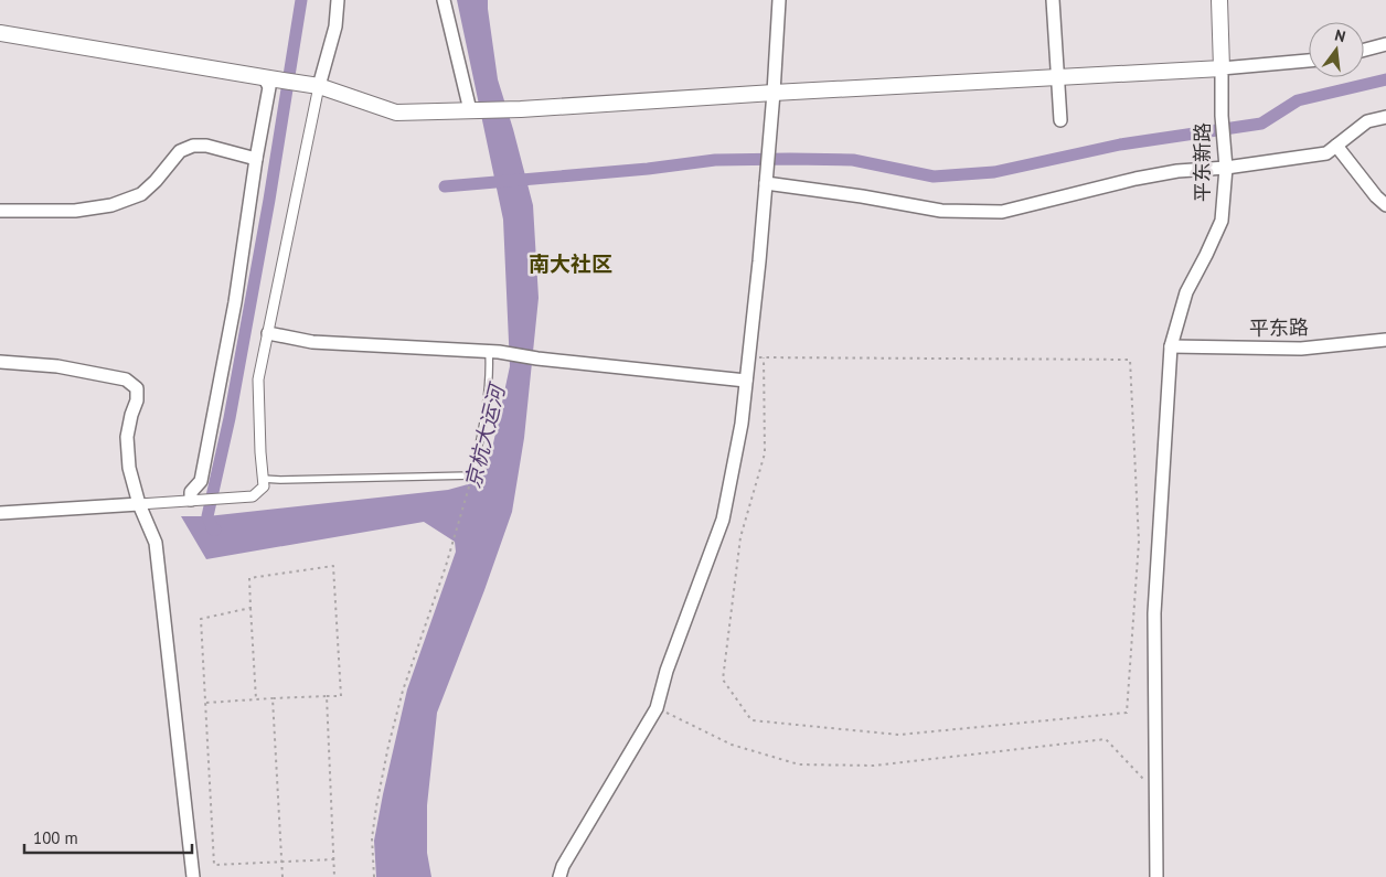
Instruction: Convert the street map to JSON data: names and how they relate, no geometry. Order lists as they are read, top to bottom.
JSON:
{
  "streets": {
    "street": ["平东新路", "平东路"]
  },
  "crossings": [
    ["平东新路", "平东路"]
  ],
  "districts": ["南大社区"],
  "water": ["京杭大运河"],
  "scale_bar": "100 m",
  "north": "top"
}
